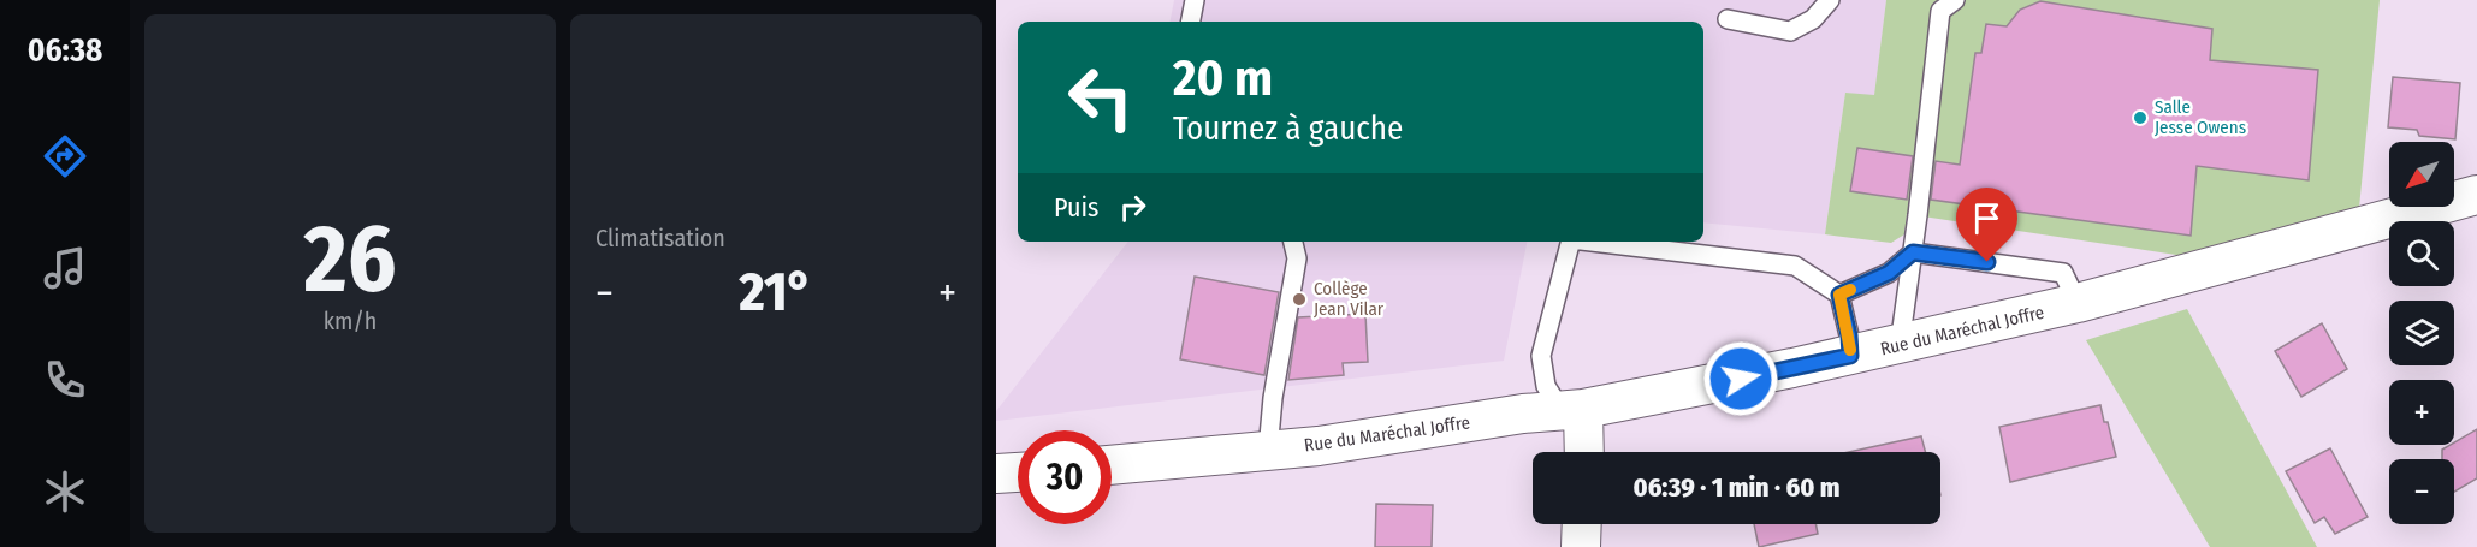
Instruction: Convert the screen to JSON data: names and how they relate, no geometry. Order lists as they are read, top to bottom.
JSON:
{
  "streets": {
    "street": ["Rue du Maréchal Joffre"]
  },
  "places": ["Salle Jesse Owens", "Collège Jean Vilar"],
  "north": "bottom left",
  "page": {
    "tabs": "06:38",
    "tile": [
      ["26", "km/h"],
      "Climatisation"
    ],
    "turn": ["20 m", "Tournez à gauche"],
    "map_buttons": ["+", "−"],
    "then": "Puis",
    "heat": ["−", "21°", "+"],
    "limit": "30",
    "trip": "06:39 · 1 min · 60 m"
  }
}
